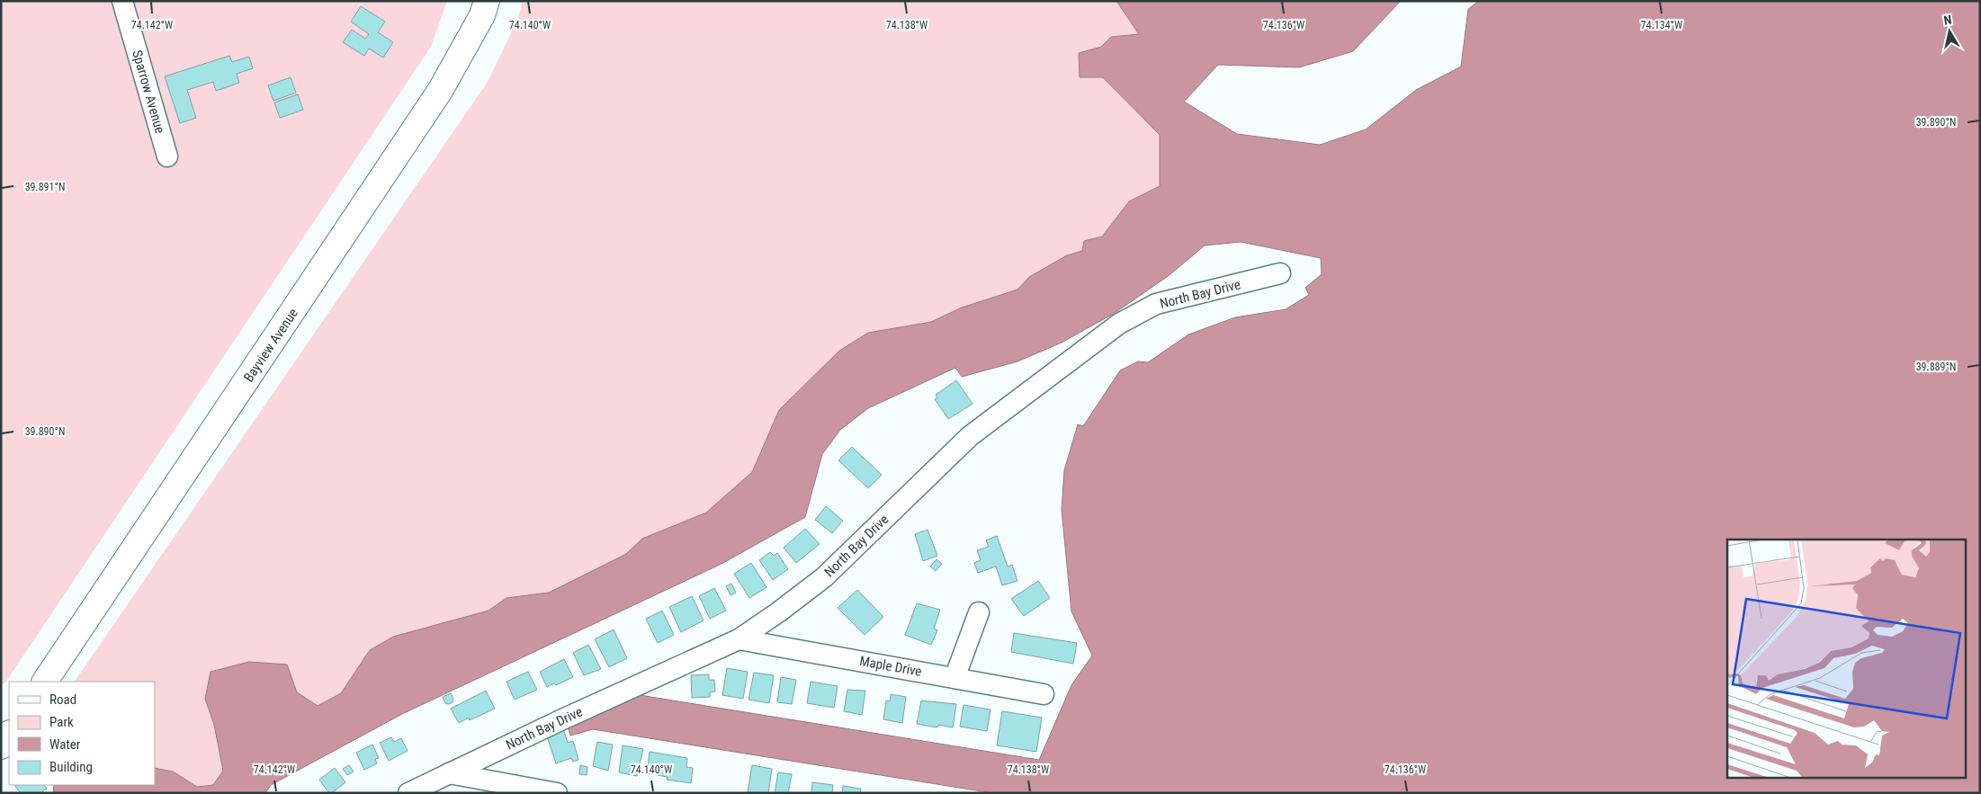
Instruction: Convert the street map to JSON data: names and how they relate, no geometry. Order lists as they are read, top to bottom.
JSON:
{
  "streets": {
    "main road": ["Bayview Avenue"],
    "street": ["Sparrow Avenue", "North Bay Drive", "Maple Drive"]
  },
  "crossings": [
    ["North Bay Drive", "Maple Drive"]
  ],
  "legend": [
    "Road",
    "Park",
    "Water",
    "Building"
  ],
  "north": "top",
  "coordinates": [
    "74.142°W",
    "74.140°W",
    "74.138°W",
    "74.136°W",
    "74.134°W",
    "39.890°N",
    "39.891°N",
    "39.889°N"
  ]
}
